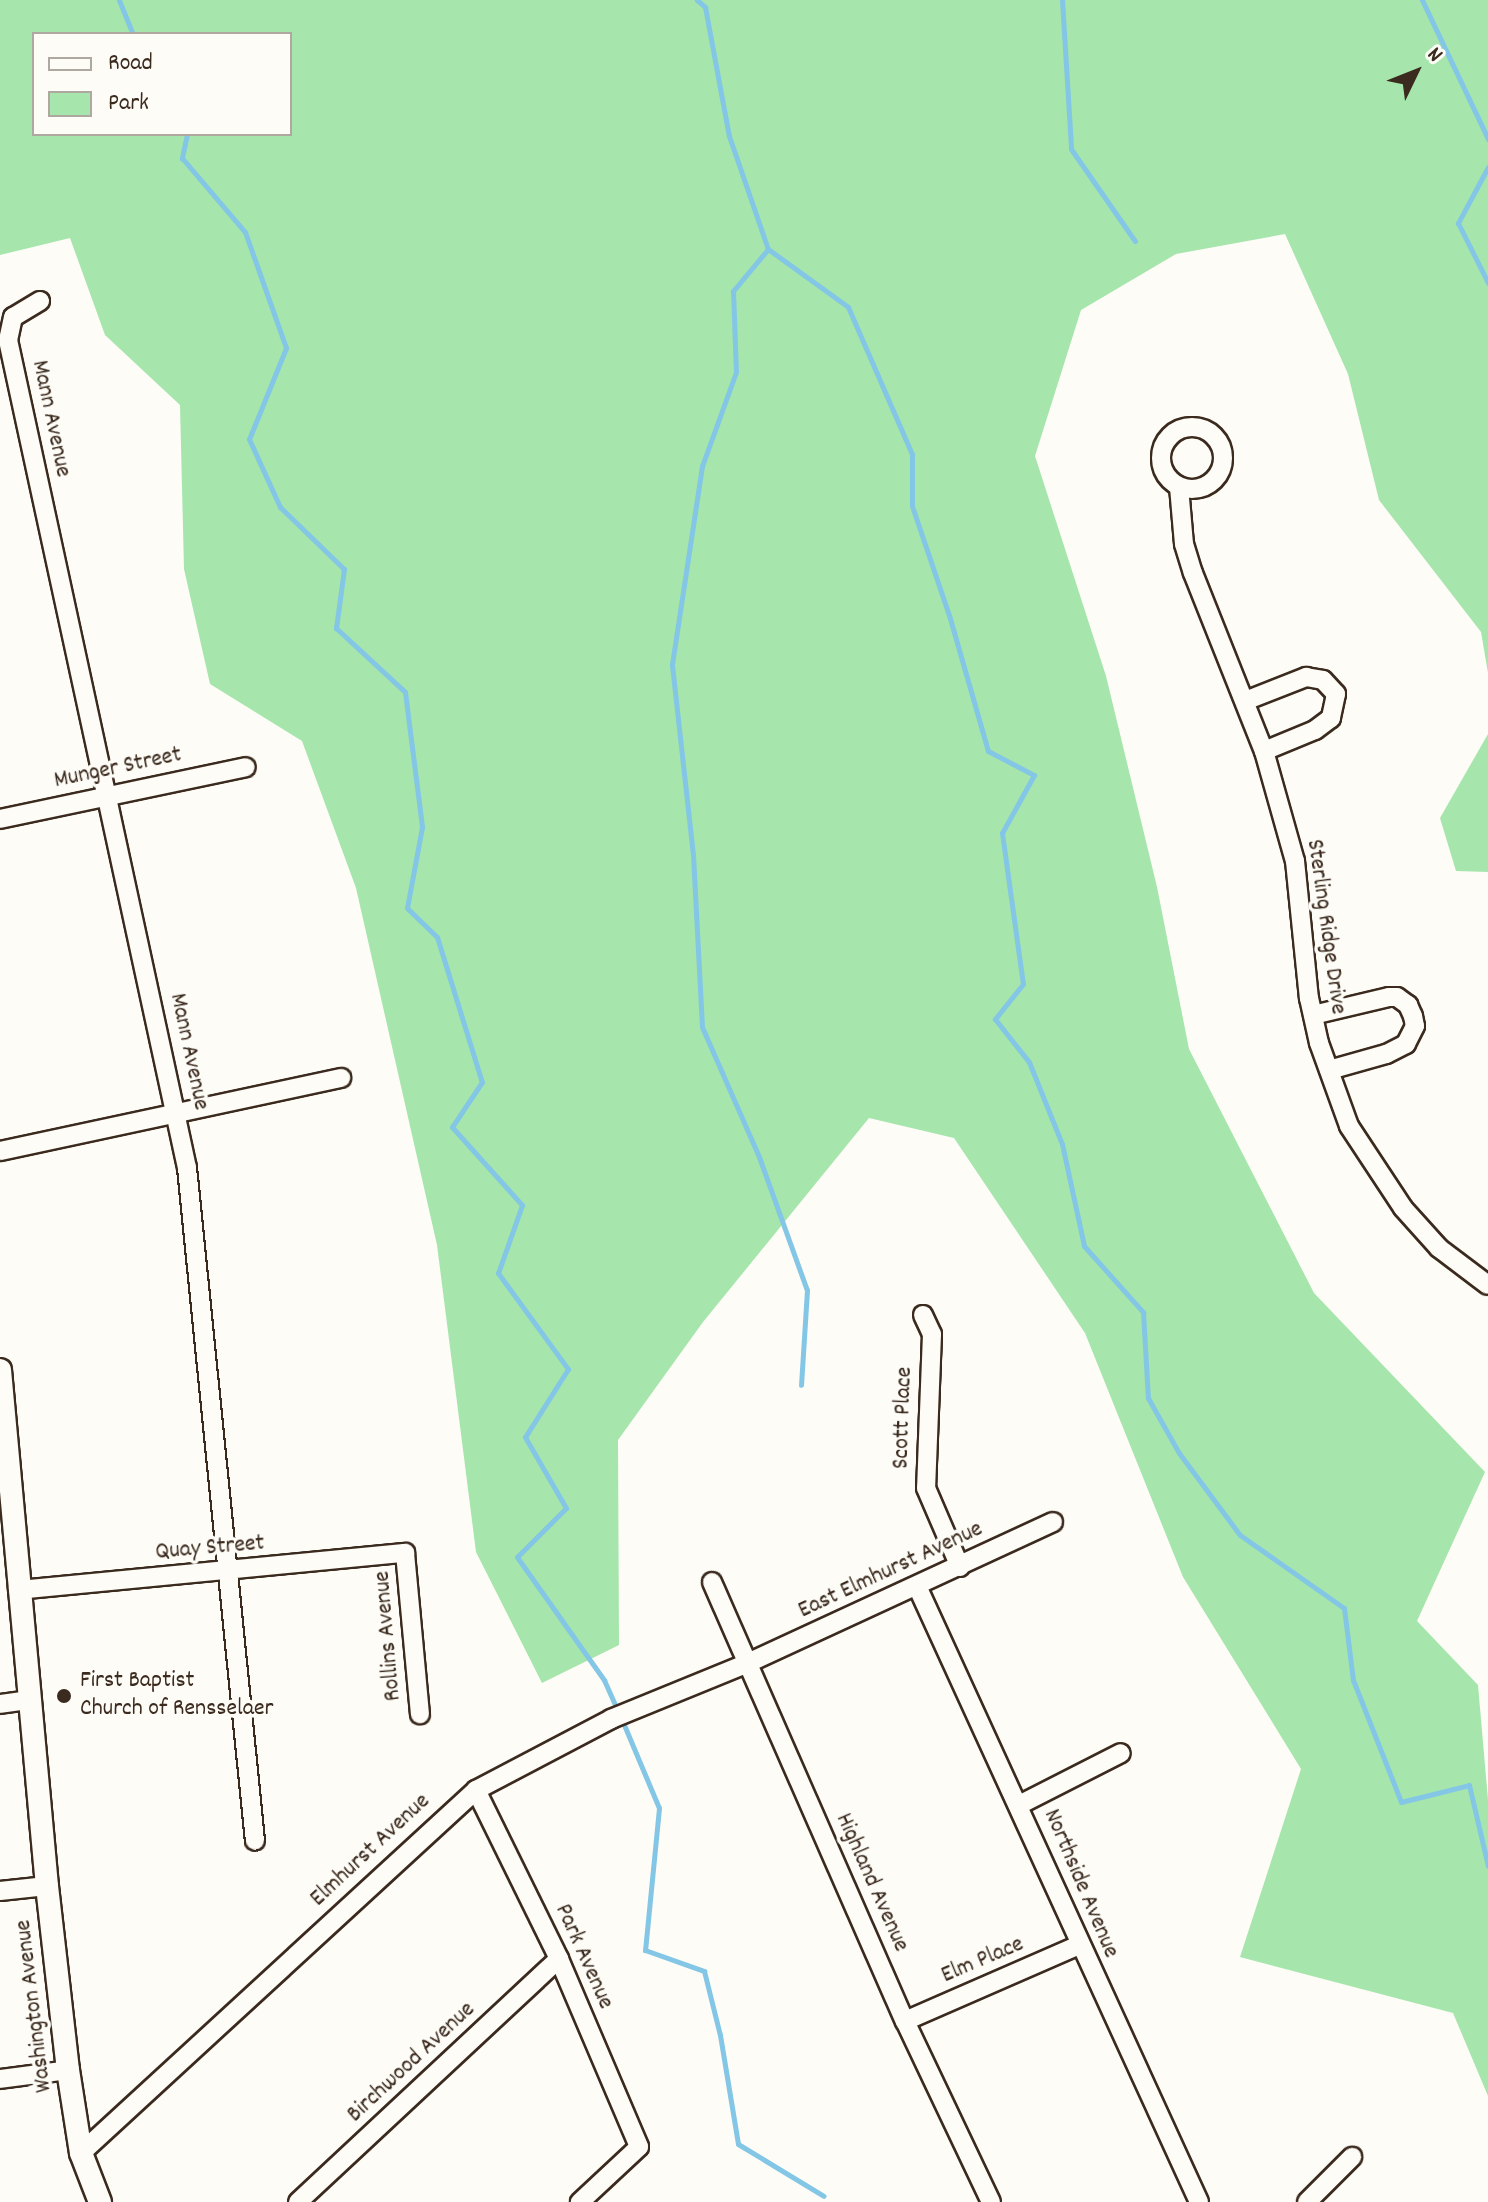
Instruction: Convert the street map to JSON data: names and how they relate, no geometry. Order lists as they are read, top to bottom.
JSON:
{
  "streets": {
    "street": [
      "Mann Avenue",
      "Munger Street",
      "Sterling Ridge Drive",
      "Scott Place",
      "Quay Street",
      "East Elmhurst Avenue",
      "Rollins Avenue",
      "Elmhurst Avenue",
      "Highland Avenue",
      "Northside Avenue",
      "Park Avenue",
      "Elm Place",
      "Washington Avenue",
      "Birchwood Avenue"
    ]
  },
  "crossings": [
    ["Mann Avenue", "Munger Street"],
    ["Mann Avenue", "Quay Street"],
    ["Scott Place", "East Elmhurst Avenue"],
    ["Quay Street", "Rollins Avenue"],
    ["Quay Street", "Washington Avenue"],
    ["East Elmhurst Avenue", "Elmhurst Avenue"],
    ["East Elmhurst Avenue", "Highland Avenue"],
    ["East Elmhurst Avenue", "Northside Avenue"],
    ["Elmhurst Avenue", "Highland Avenue"],
    ["Elmhurst Avenue", "Park Avenue"],
    ["Elmhurst Avenue", "Washington Avenue"],
    ["Highland Avenue", "Elm Place"],
    ["Northside Avenue", "Elm Place"],
    ["Park Avenue", "Birchwood Avenue"]
  ],
  "places": ["First Baptist Church of Rensselaer"],
  "legend": ["Road", "Park"],
  "north": "top right"
}
